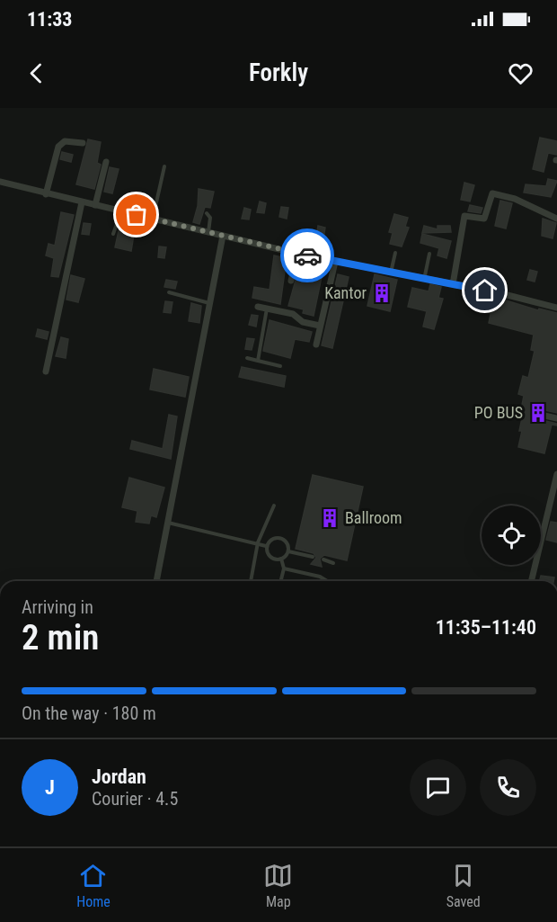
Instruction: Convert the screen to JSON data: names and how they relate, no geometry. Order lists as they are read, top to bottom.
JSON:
{
  "places": {
    "building": ["Kantor", "PO BUS", "Ballroom"]
  },
  "page": {
    "status": "11:33",
    "header": "Forkly",
    "heading": ["2 min", "Arriving in", "11:35–11:40"],
    "panel": ["Jordan", "Courier · 4.5"],
    "bar": "On the way · 180 m",
    "round": "J",
    "tabs": ["Home", "Map", "Saved"]
  }
}
